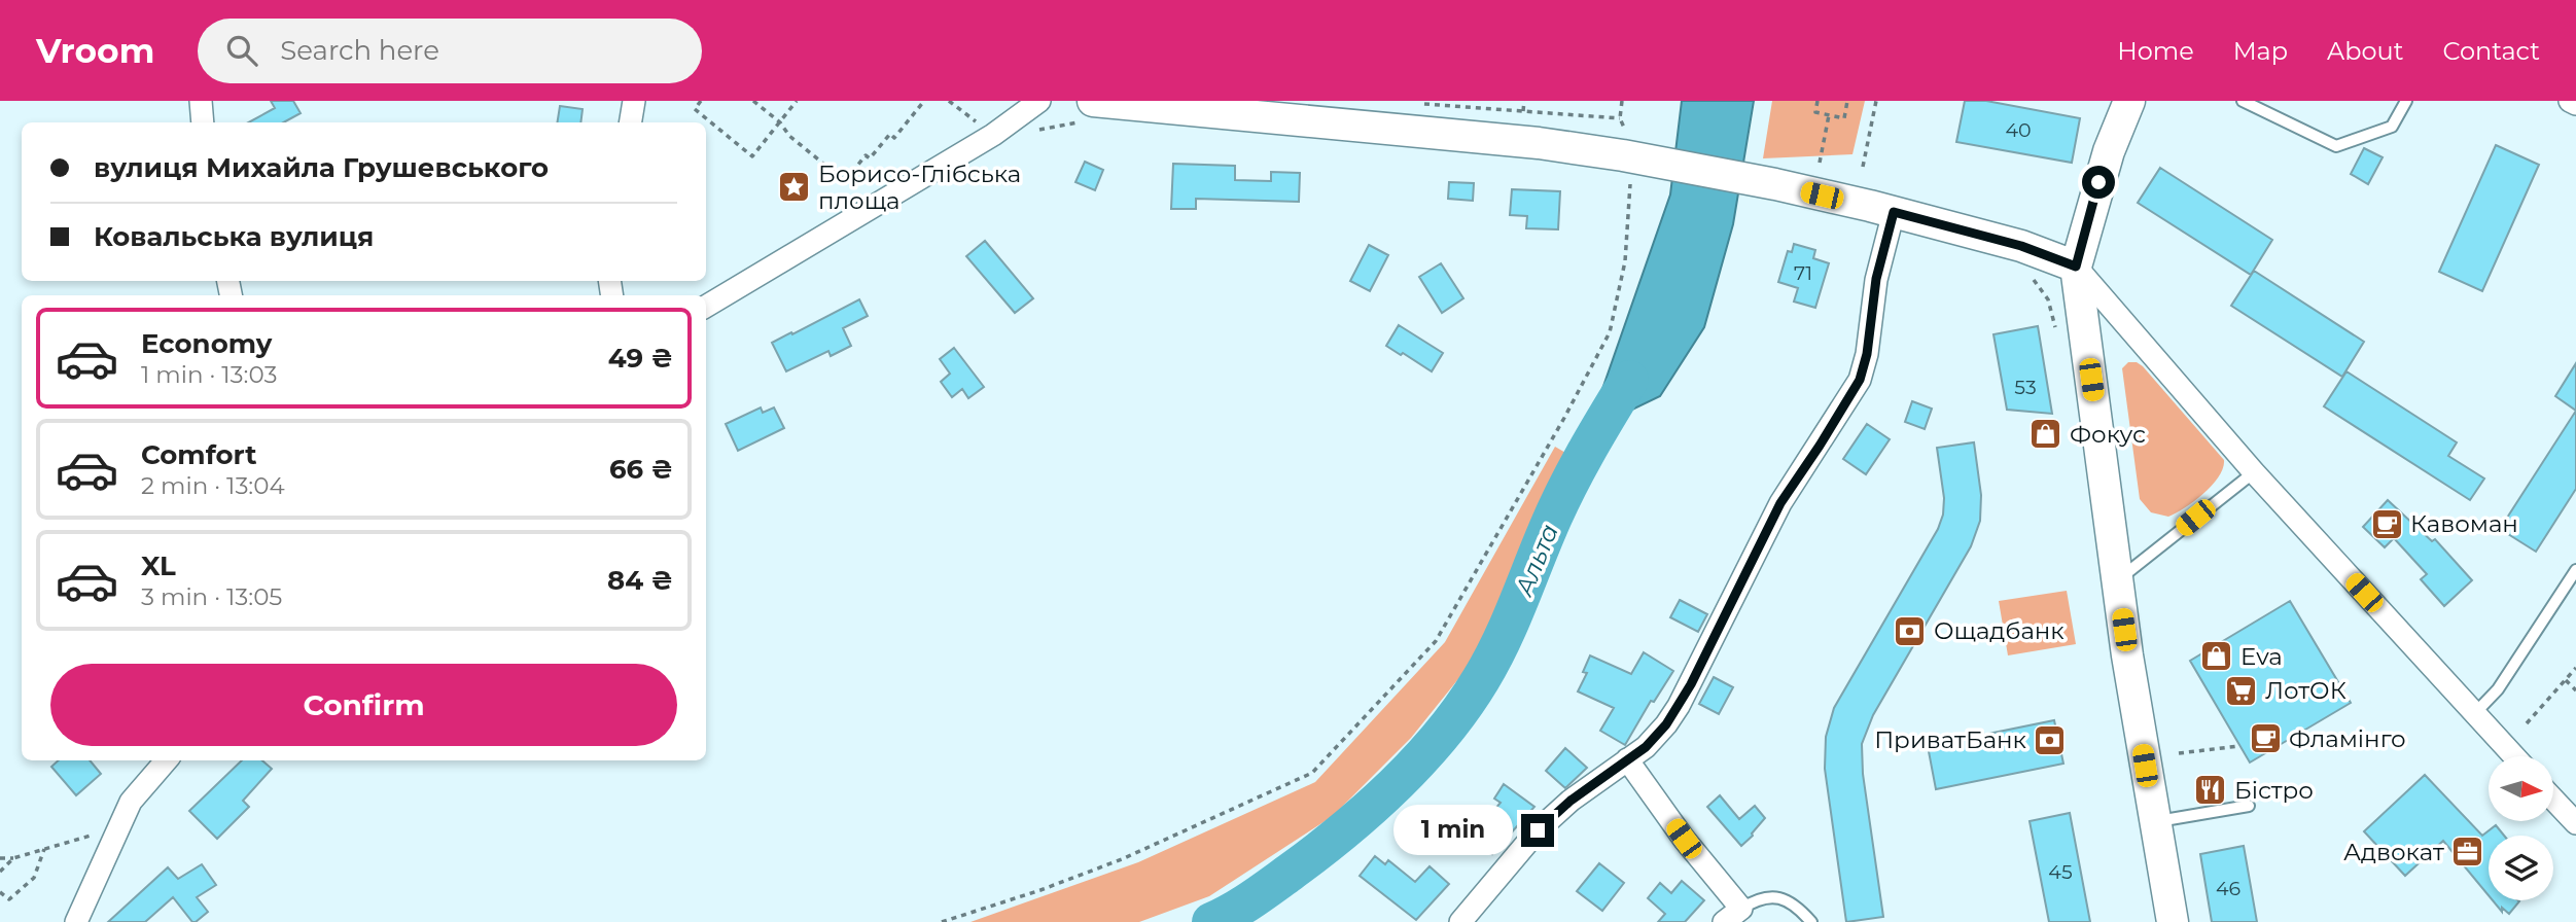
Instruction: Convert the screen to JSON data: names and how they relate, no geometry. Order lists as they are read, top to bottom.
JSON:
{
  "water": ["Альта"],
  "places": {
    "place": ["Борисо-Глібська площа"],
    "shop": ["Фокус", "Eva"],
    "cafe": ["Кавоман", "Фламінго"],
    "bank": ["Ощадбанк", "ПриватБанк"],
    "supermarket": ["ЛотОК"],
    "restaurant": ["Бістро"],
    "office": ["Адвокат"]
  },
  "house_numbers": [
    "40",
    "71",
    "53",
    "45",
    "46"
  ],
  "north": "right",
  "page": {
    "header": "Vroom",
    "search": "Search here",
    "nav": [
      "Home",
      "Map",
      "About",
      "Contact"
    ],
    "banner": ["вулиця Михайла Грушевського", "Ковальська вулиця"],
    "list": [
      {
        "name": "Economy",
        "note": "1 min · 13:03",
        "value": "49 ₴"
      },
      {
        "name": "Comfort",
        "note": "2 min · 13:04",
        "value": "66 ₴"
      },
      {
        "name": "XL",
        "note": "3 min · 13:05",
        "value": "84 ₴"
      }
    ],
    "buttons": "Confirm",
    "bubble": "1 min"
  }
}
